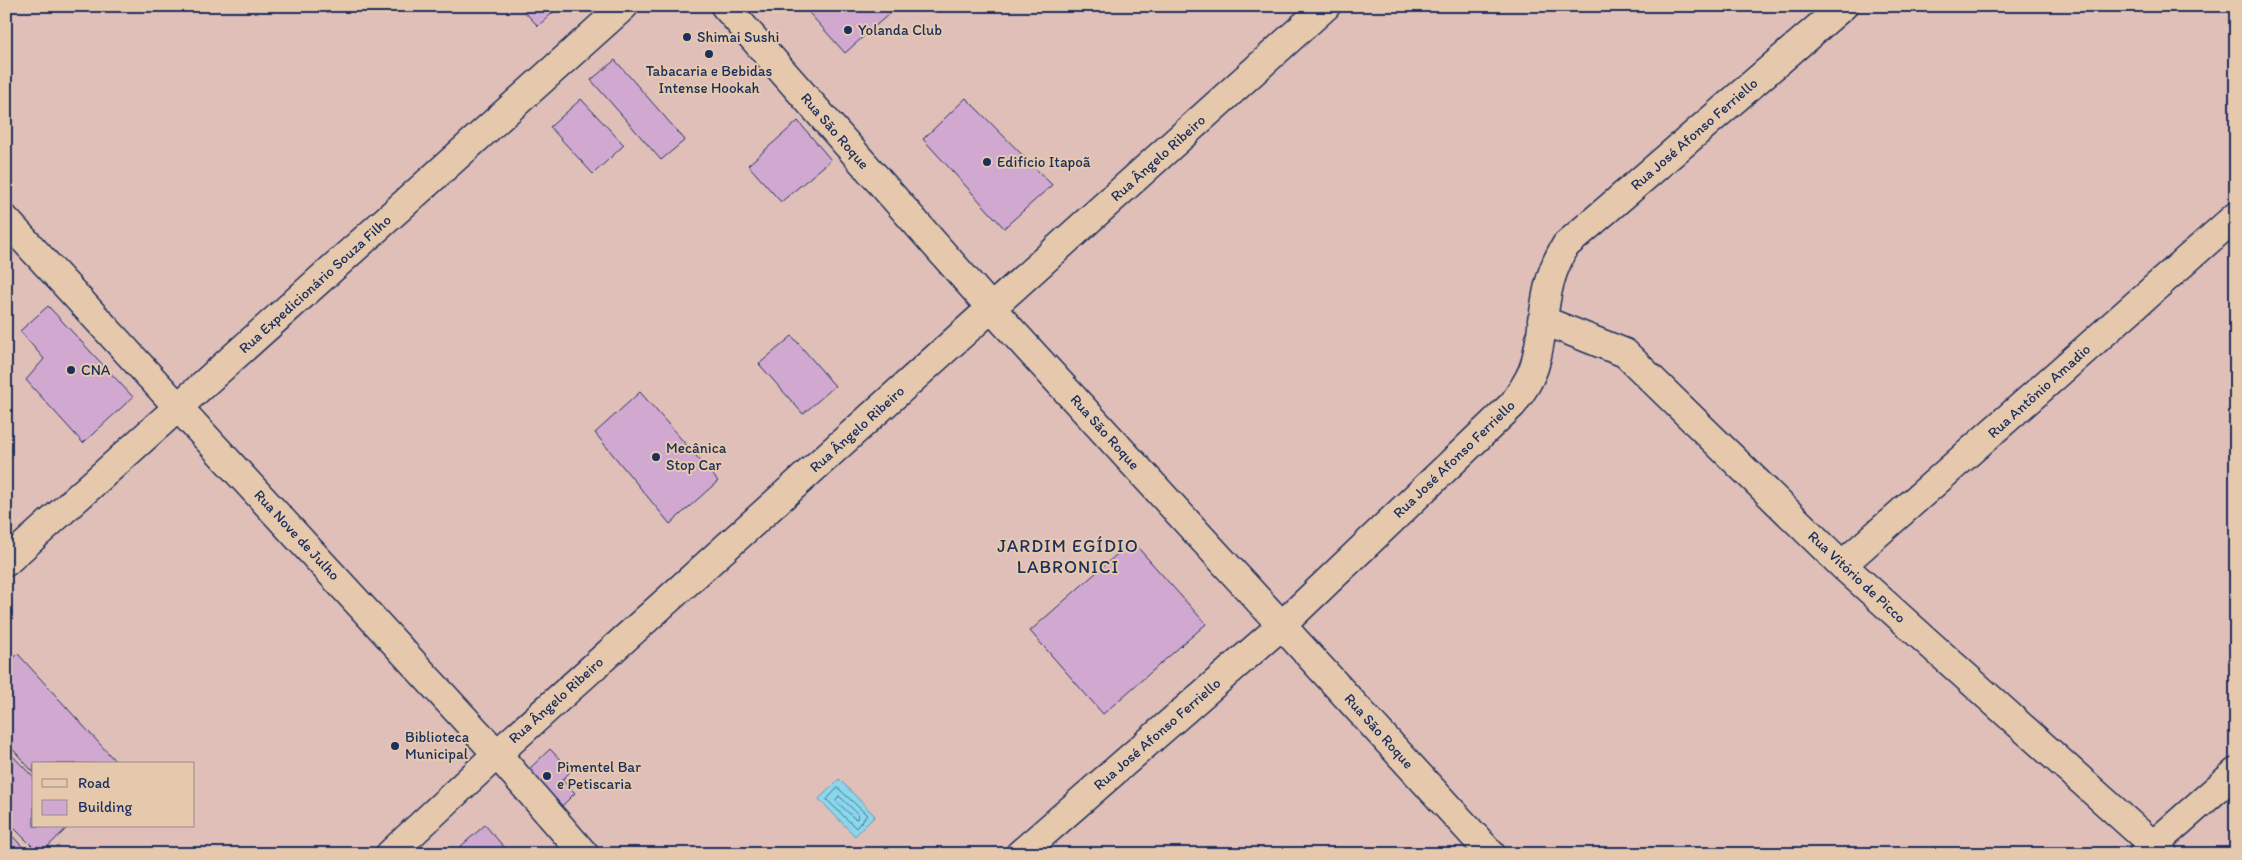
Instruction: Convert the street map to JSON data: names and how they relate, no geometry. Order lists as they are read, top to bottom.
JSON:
{
  "streets": {
    "street": [
      "Rua São Roque",
      "Rua José Afonso Ferriello",
      "Rua Ângelo Ribeiro",
      "Rua Expedicionário Souza Filho",
      "Rua Antônio Amadio",
      "Rua Nove de Julho",
      "Rua Vitório de Picco"
    ]
  },
  "crossings": [
    ["Rua São Roque", "Rua José Afonso Ferriello"],
    ["Rua São Roque", "Rua Ângelo Ribeiro"],
    ["Rua José Afonso Ferriello", "Rua Vitório de Picco"],
    ["Rua Ângelo Ribeiro", "Rua Nove de Julho"],
    ["Rua Expedicionário Souza Filho", "Rua Nove de Julho"],
    ["Rua Antônio Amadio", "Rua Vitório de Picco"]
  ],
  "districts": ["JARDIM EGÍDIO LABRONICI"],
  "places": [
    "Yolanda Club",
    "Shimai Sushi",
    "Tabacaria e Bebidas Intense Hookah",
    "Edifício Itapoã",
    "CNA",
    "Mecânica Stop Car",
    "Biblioteca Municipal",
    "Pimentel Bar e Petiscaria"
  ],
  "legend": ["Road", "Building"]
}
